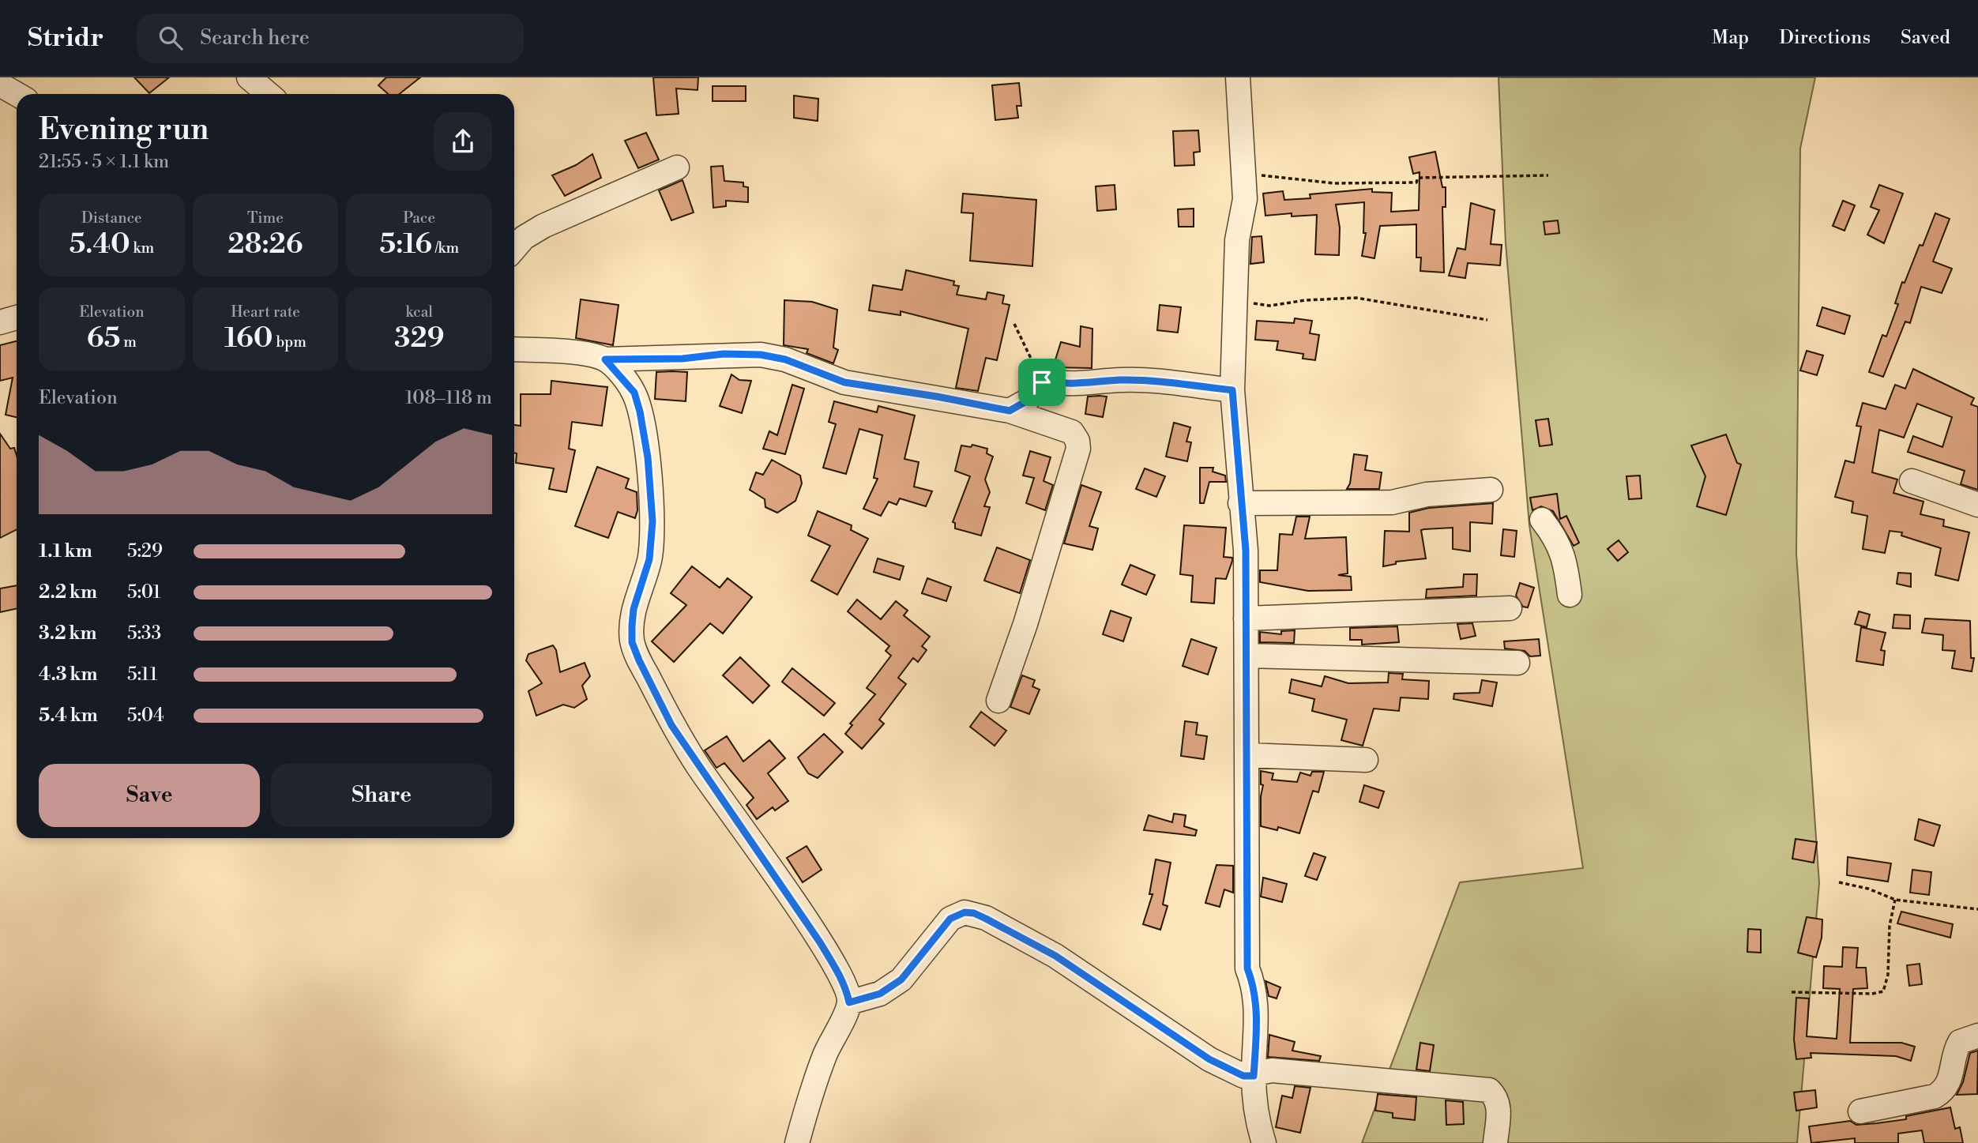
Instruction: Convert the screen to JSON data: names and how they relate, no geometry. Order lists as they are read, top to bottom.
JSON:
{
  "page": {
    "header": "Stridr",
    "search": "Search here",
    "nav": ["Map", "Directions", "Saved"],
    "heading": ["Evening run", "21:55 · 5 × 1.1 km"],
    "stats": [
      ["Distance", "5.40 km"],
      ["Time", "28:26"],
      ["Pace", "5:16 /km"],
      ["Elevation", "65 m"],
      ["Heart rate", "160 bpm"],
      ["kcal", "329"]
    ],
    "chart": ["Elevation", "108–118 m"],
    "list": [
      {
        "name": "1.1 km",
        "note": "5:29"
      },
      {
        "name": "2.2 km",
        "note": "5:01"
      },
      {
        "name": "3.2 km",
        "note": "5:33"
      },
      {
        "name": "4.3 km",
        "note": "5:11"
      },
      {
        "name": "5.4 km",
        "note": "5:04"
      }
    ],
    "buttons": ["Save", "Share"]
  }
}
